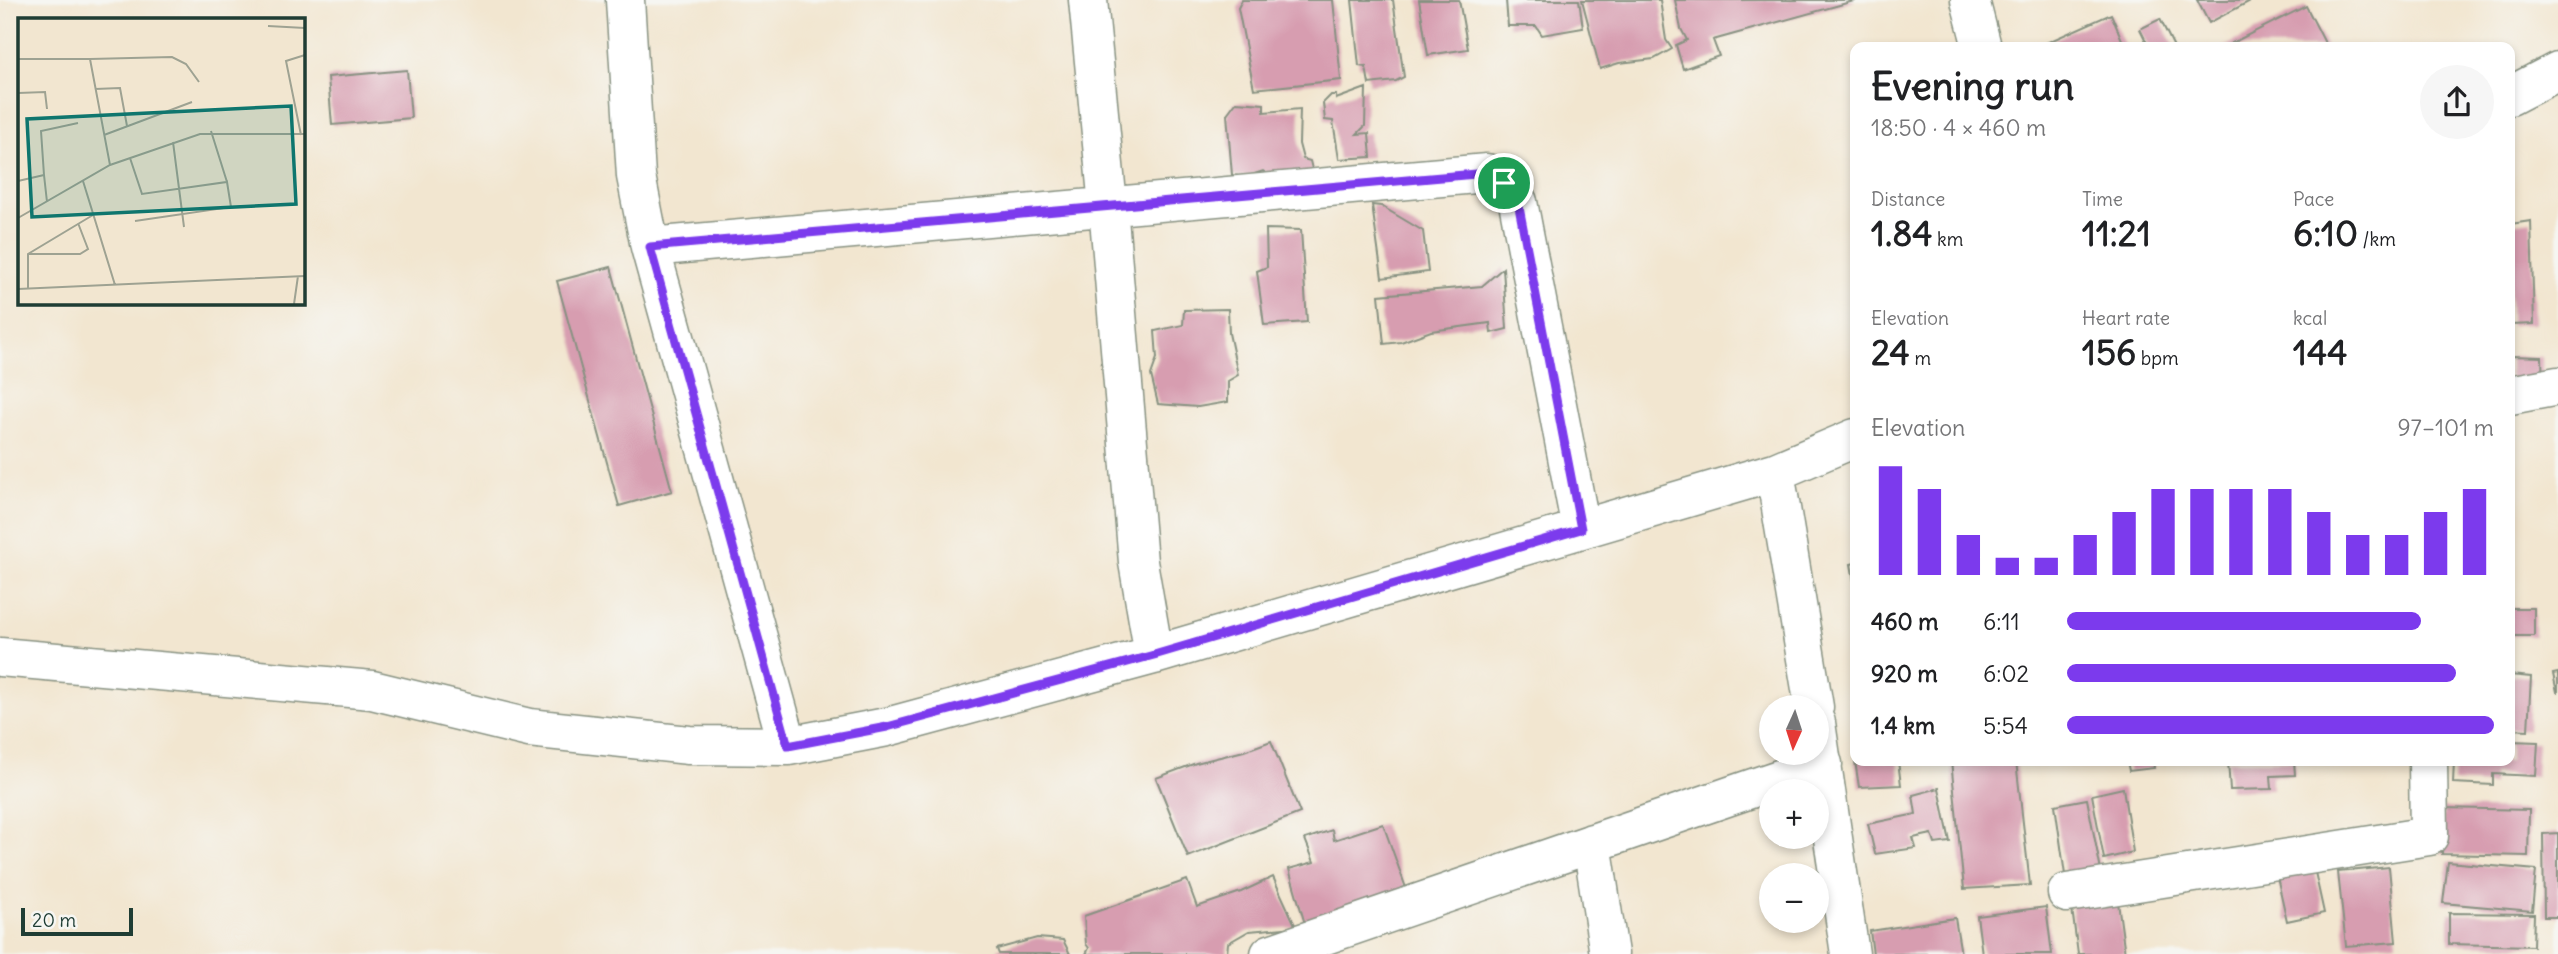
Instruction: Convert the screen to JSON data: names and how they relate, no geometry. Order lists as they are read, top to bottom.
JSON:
{
  "scale_bar": "20 m",
  "north": "bottom",
  "page": {
    "heading": ["Evening run", "18:50 · 4 × 460 m"],
    "stats": [
      ["Distance", "1.84 km"],
      ["Time", "11:21"],
      ["Pace", "6:10 /km"],
      ["Elevation", "24 m"],
      ["Heart rate", "156 bpm"],
      ["kcal", "144"]
    ],
    "chart": ["Elevation", "97–101 m"],
    "list": [
      {
        "name": "460 m",
        "note": "6:11"
      },
      {
        "name": "920 m",
        "note": "6:02"
      },
      {
        "name": "1.4 km",
        "note": "5:54"
      }
    ],
    "map_buttons": ["+", "−"],
    "scale": "20 m"
  }
}
